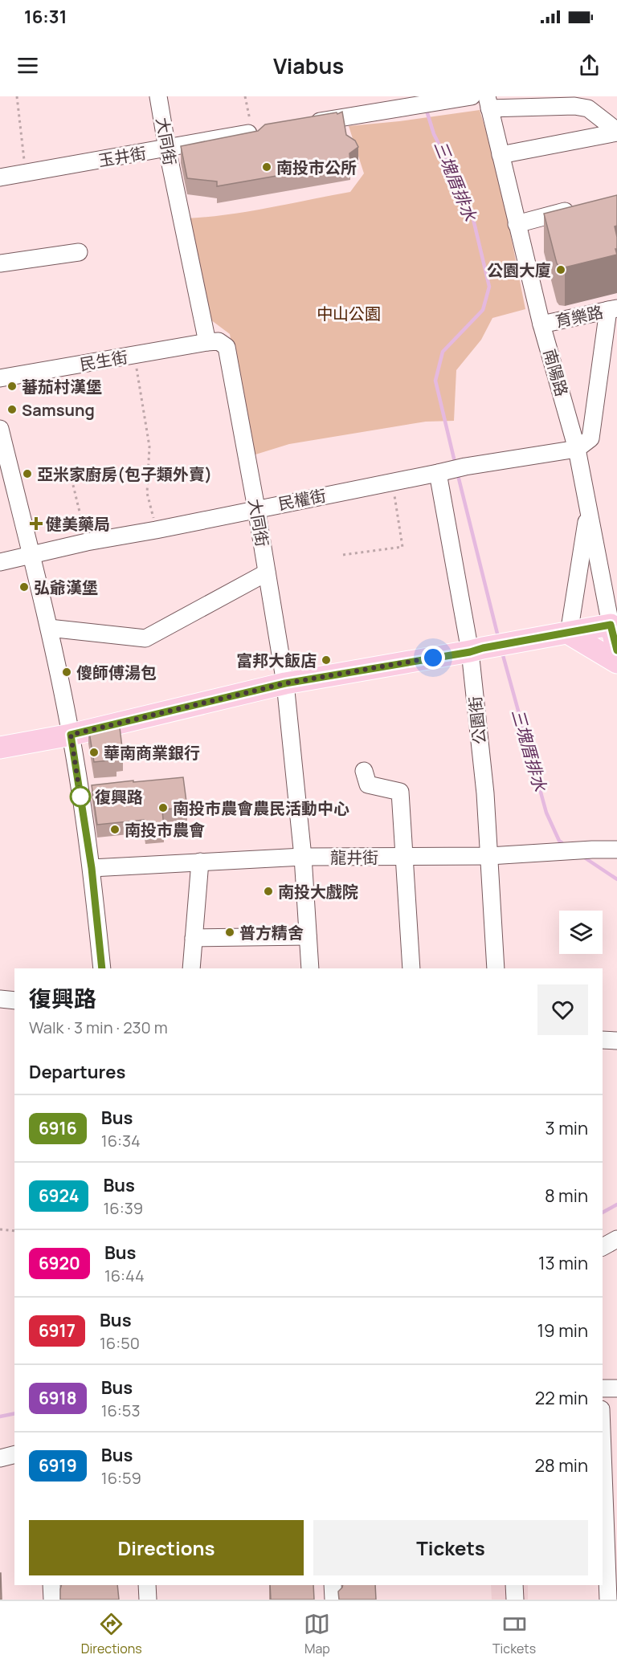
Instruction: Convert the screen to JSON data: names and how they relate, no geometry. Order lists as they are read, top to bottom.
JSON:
{
  "streets": {
    "main road": ["南陽路"],
    "street": [
      "大同街",
      "玉井街",
      "育樂路",
      "民生街",
      "民權街",
      "公園街",
      "龍井街"
    ]
  },
  "crossings": [
    ["大同街", "玉井街"],
    ["大同街", "民生街"],
    ["大同街", "民權街"],
    ["大同街", "龍井街"],
    ["育樂路", "南陽路"],
    ["南陽路", "民權街"],
    ["民權街", "公園街"],
    ["公園街", "龍井街"]
  ],
  "water": ["三塊厝排水"],
  "parks": ["中山公園"],
  "places": {
    "other": [
      "南投市公所",
      "公園大廈",
      "蕃茄村漢堡",
      "Samsung",
      "亞米家廚房(包子類外賣)",
      "弘爺漢堡",
      "富邦大飯店",
      "傻師傅湯包",
      "華南商業銀行",
      "復興路",
      "南投市農會農民活動中心",
      "南投市農會",
      "南投大戲院",
      "普方精舍"
    ],
    "health": ["健美藥局"]
  },
  "lines": ["bus line 6916"],
  "page": {
    "status": "16:31",
    "header": "Viabus",
    "heading": [
      ["復興路", "Walk · 3 min · 230 m"],
      "Departures"
    ],
    "list": [
      {
        "mark": "6916",
        "name": "Bus",
        "note": "16:34",
        "value": "3 min"
      },
      {
        "mark": "6924",
        "name": "Bus",
        "note": "16:39",
        "value": "8 min"
      },
      {
        "mark": "6920",
        "name": "Bus",
        "note": "16:44",
        "value": "13 min"
      },
      {
        "mark": "6917",
        "name": "Bus",
        "note": "16:50",
        "value": "19 min"
      },
      {
        "mark": "6918",
        "name": "Bus",
        "note": "16:53",
        "value": "22 min"
      },
      {
        "mark": "6919",
        "name": "Bus",
        "note": "16:59",
        "value": "28 min"
      }
    ],
    "buttons": ["Directions", "Tickets"],
    "tabs": ["Directions", "Map", "Tickets"]
  }
}
